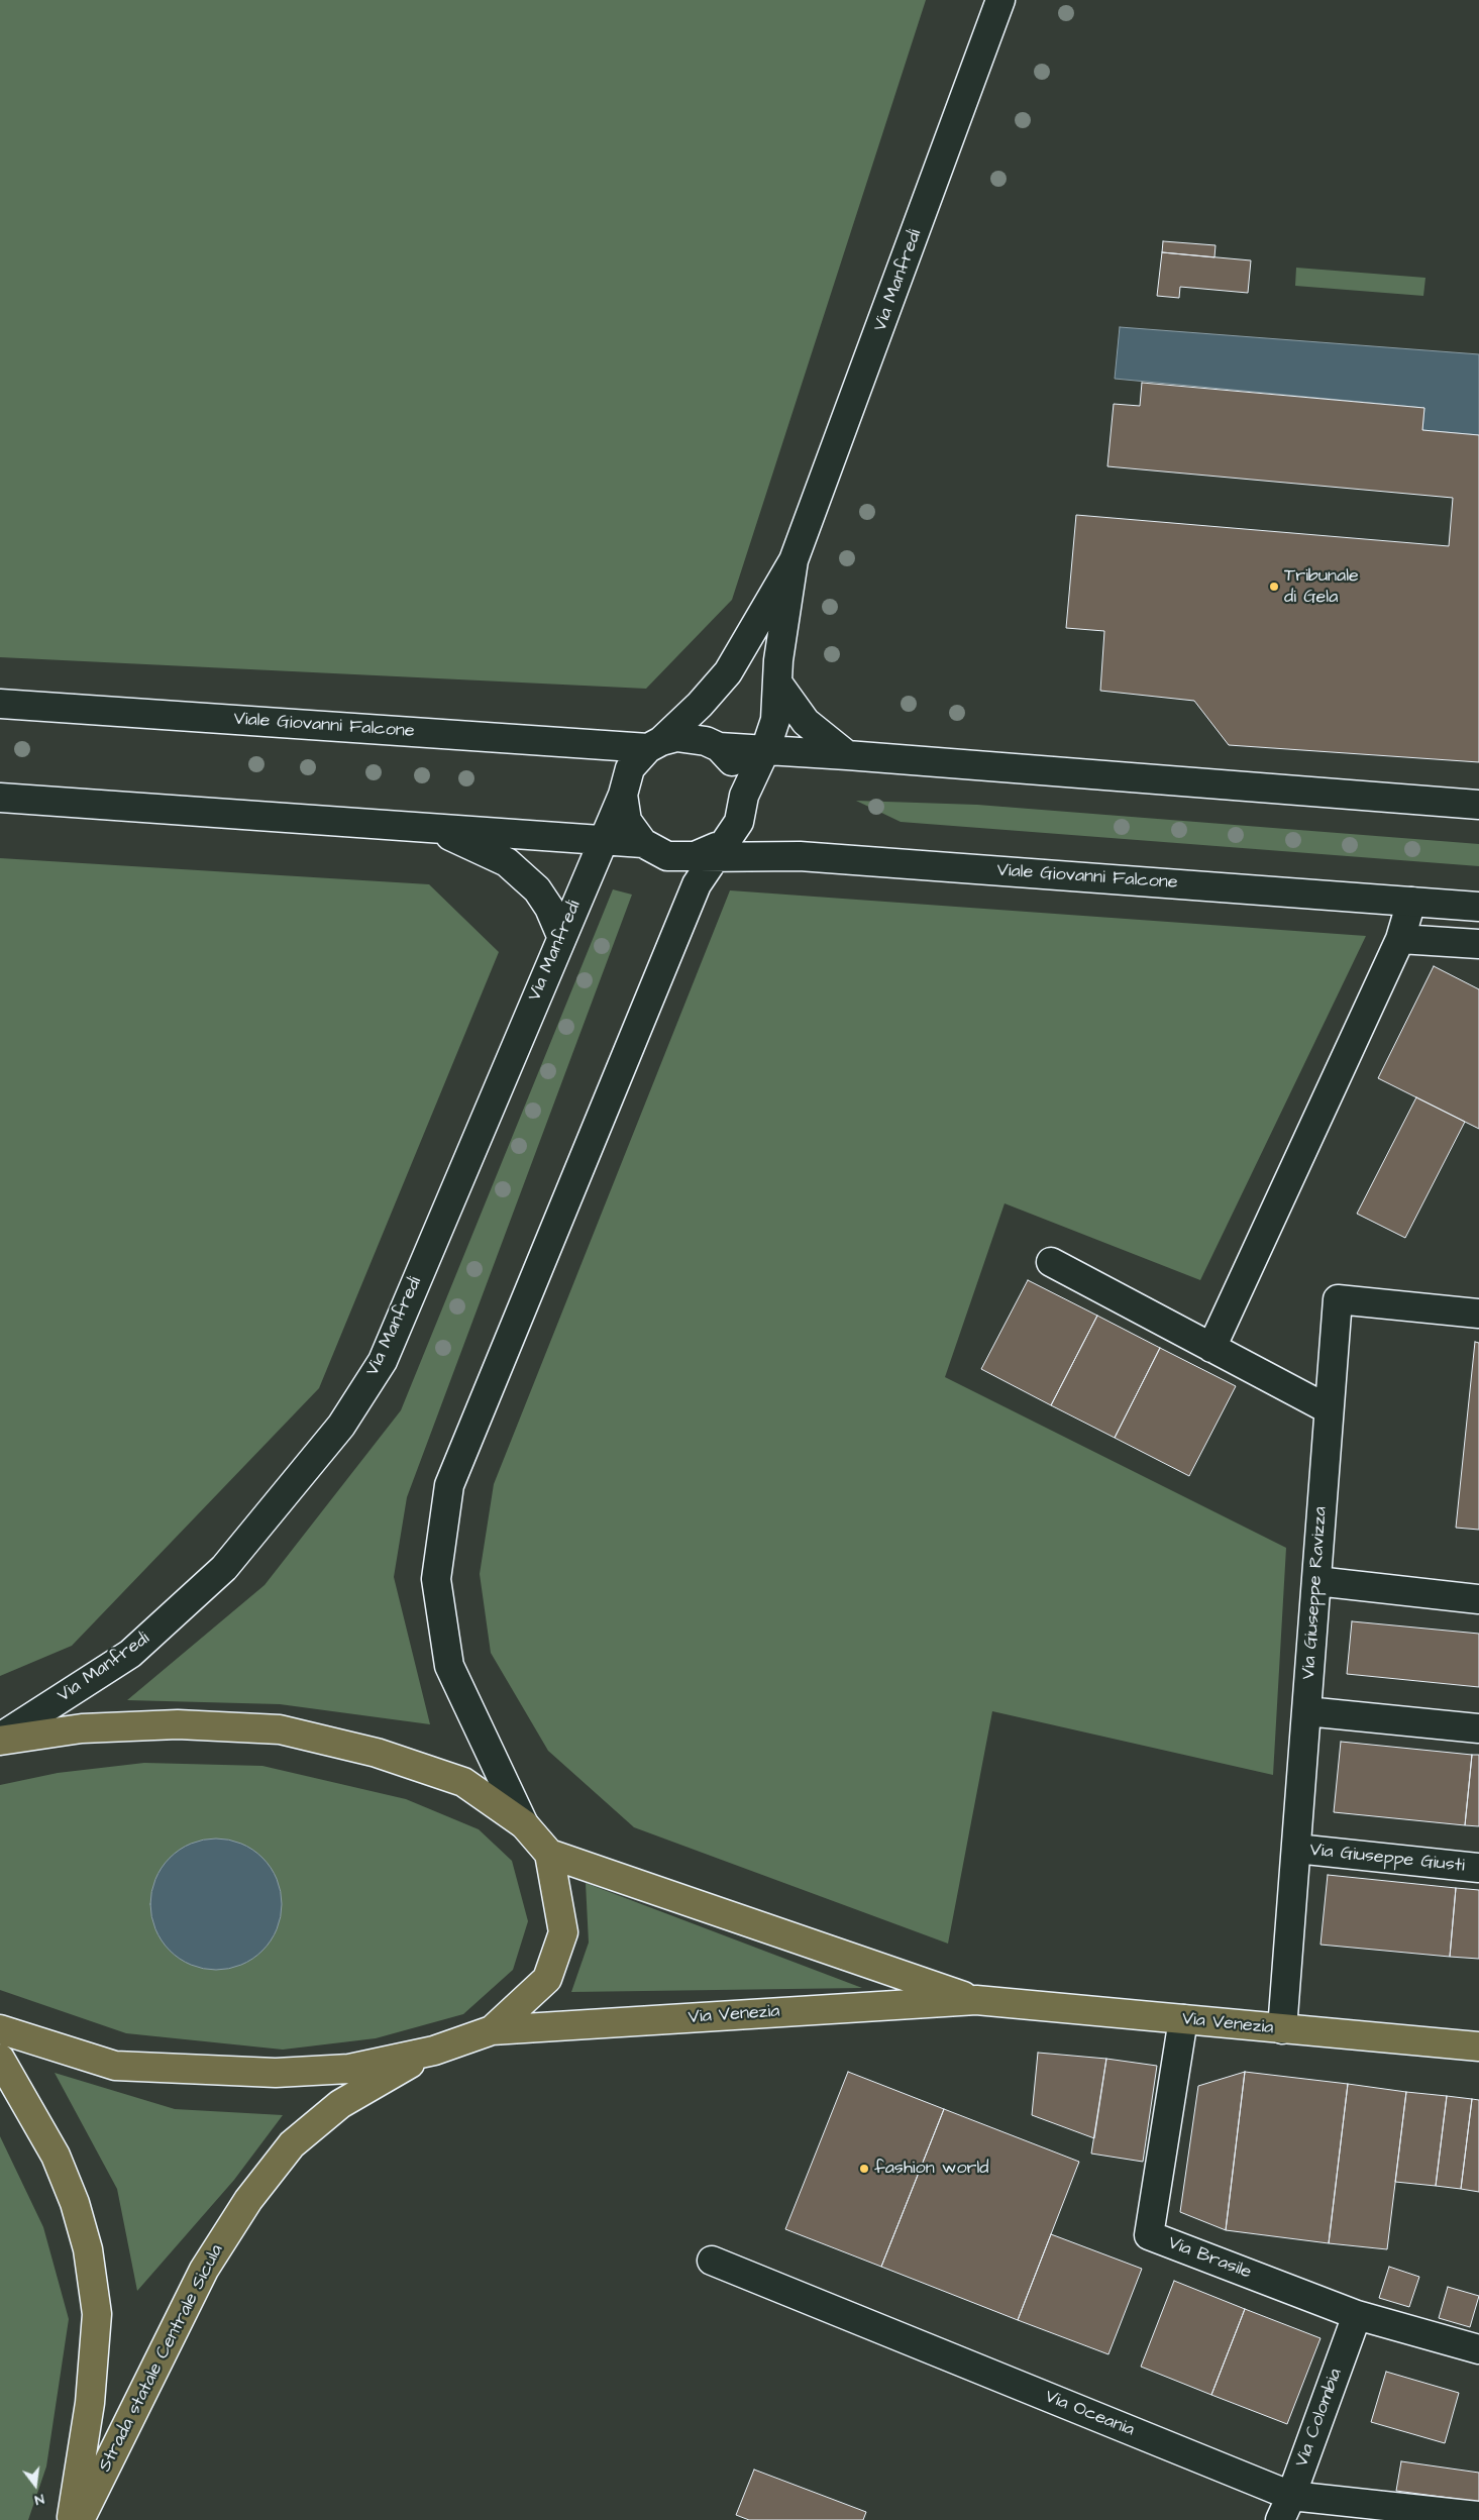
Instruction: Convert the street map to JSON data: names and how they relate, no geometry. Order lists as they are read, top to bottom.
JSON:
{
  "streets": {
    "main road": ["Via Venezia", "Strada statale Centrale Sicula"],
    "street": [
      "Via Manfredi",
      "Viale Giovanni Falcone",
      "Via Giuseppe Ravizza",
      "Via Giuseppe Giusti",
      "Via Brasile",
      "Via Oceania",
      "Via Colombia"
    ]
  },
  "crossings": [
    ["Via Manfredi", "Viale Giovanni Falcone"],
    ["Via Giuseppe Ravizza", "Via Giuseppe Giusti"],
    ["Via Giuseppe Ravizza", "Via Venezia"],
    ["Via Venezia", "Via Brasile"],
    ["Via Brasile", "Via Colombia"],
    ["Via Oceania", "Via Colombia"]
  ],
  "places": ["Tribunale di Gela", "fashion world"],
  "north": "bottom"
}
